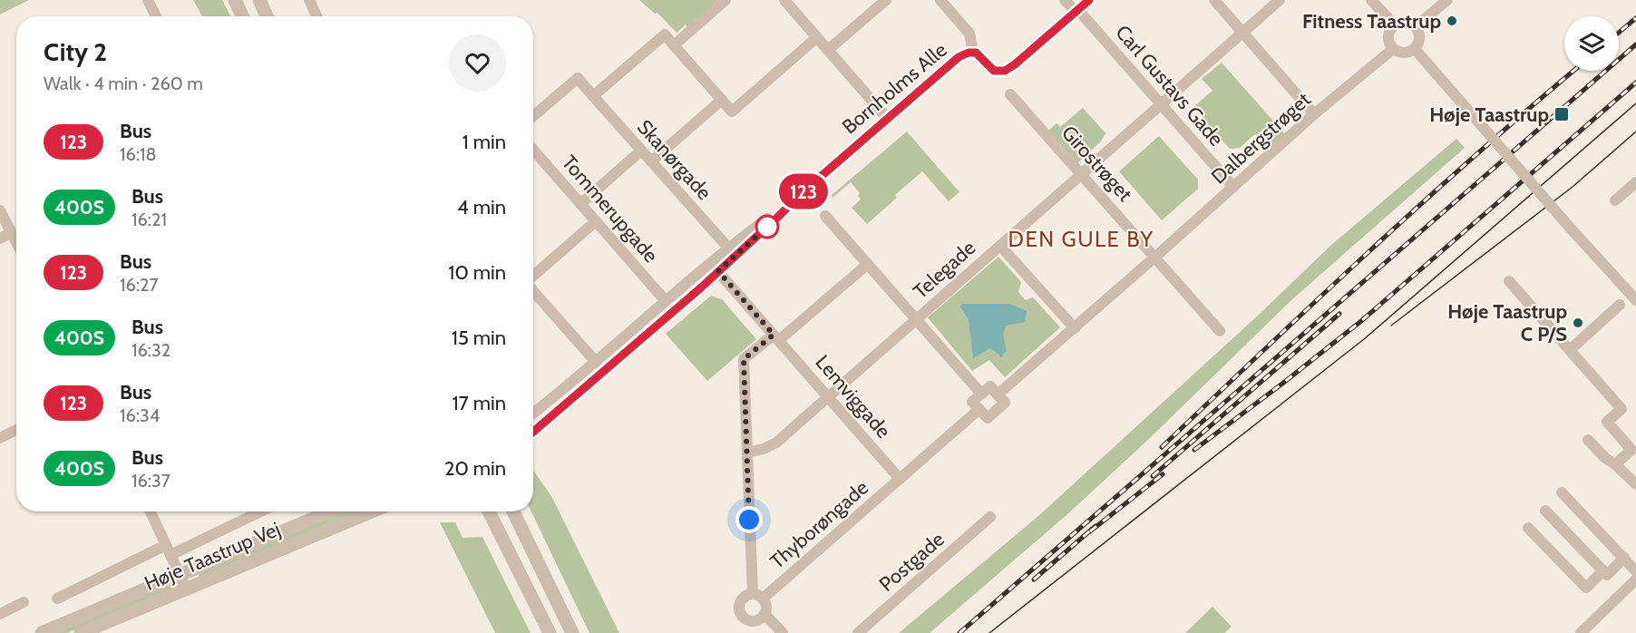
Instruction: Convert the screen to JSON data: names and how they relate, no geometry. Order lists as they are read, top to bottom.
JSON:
{
  "streets": {
    "street": [
      "Carl Gustavs Gade",
      "Bornholms Alle",
      "Dalbergstrøget",
      "Skanørgade",
      "Girostrøget",
      "Tommerupgade",
      "Telegade",
      "Lemviggade",
      "Thyborøngade",
      "Høje Taastrup Vej",
      "Postgade"
    ]
  },
  "crossings": [
    ["Carl Gustavs Gade", "Bornholms Alle"],
    ["Carl Gustavs Gade", "Dalbergstrøget"],
    ["Carl Gustavs Gade", "Telegade"],
    ["Bornholms Alle", "Skanørgade"],
    ["Bornholms Alle", "Tommerupgade"],
    ["Bornholms Alle", "Lemviggade"],
    ["Dalbergstrøget", "Girostrøget"],
    ["Girostrøget", "Telegade"],
    ["Telegade", "Lemviggade"],
    ["Telegade", "Thyborøngade"],
    ["Lemviggade", "Thyborøngade"]
  ],
  "districts": ["DEN GULE BY"],
  "places": {
    "other": ["Fitness Taastrup", "Høje Taastrup C P/S"],
    "transit": ["Høje Taastrup"]
  },
  "lines": ["bus line 123"],
  "page": {
    "on_map": "123",
    "heading": ["City 2", "Walk · 4 min · 260 m"],
    "list": [
      {
        "mark": "123",
        "name": "Bus",
        "note": "16:18",
        "value": "1 min"
      },
      {
        "mark": "400S",
        "name": "Bus",
        "note": "16:21",
        "value": "4 min"
      },
      {
        "mark": "123",
        "name": "Bus",
        "note": "16:27",
        "value": "10 min"
      },
      {
        "mark": "400S",
        "name": "Bus",
        "note": "16:32",
        "value": "15 min"
      },
      {
        "mark": "123",
        "name": "Bus",
        "note": "16:34",
        "value": "17 min"
      },
      {
        "mark": "400S",
        "name": "Bus",
        "note": "16:37",
        "value": "20 min"
      }
    ]
  }
}
